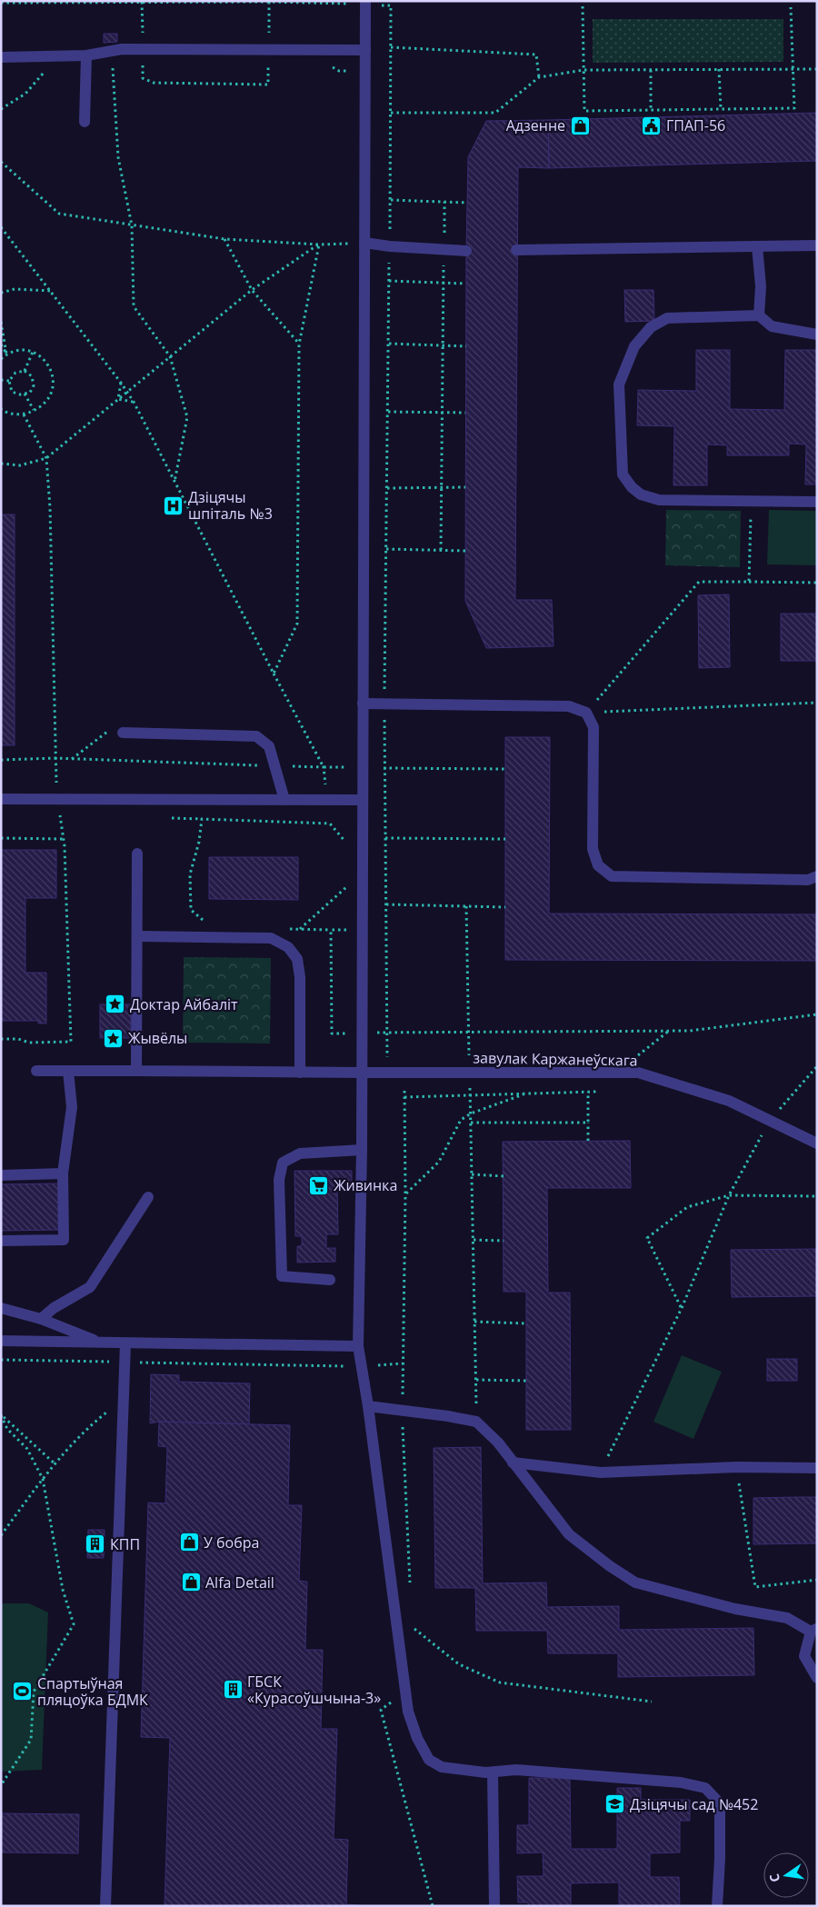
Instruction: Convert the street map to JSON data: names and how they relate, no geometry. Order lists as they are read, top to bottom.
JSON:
{
  "streets": {
    "street": ["завулак Каржанеўскага"]
  },
  "places": {
    "shop": ["Адзенне", "У бобра", "Alfa Detail"],
    "public building": ["ГПАП-56"],
    "hospital": ["Дзіцячы шпіталь №3"],
    "place": ["Доктар Айбаліт", "Жывёлы"],
    "supermarket": ["Живинка"],
    "building": ["КПП", "ГБСК «Курасоўшчына-3»"],
    "sports": ["Спартыўная пляцоўка БДМК"],
    "school or university": ["Дзіцячы сад №452"]
  },
  "north": "left"
}
